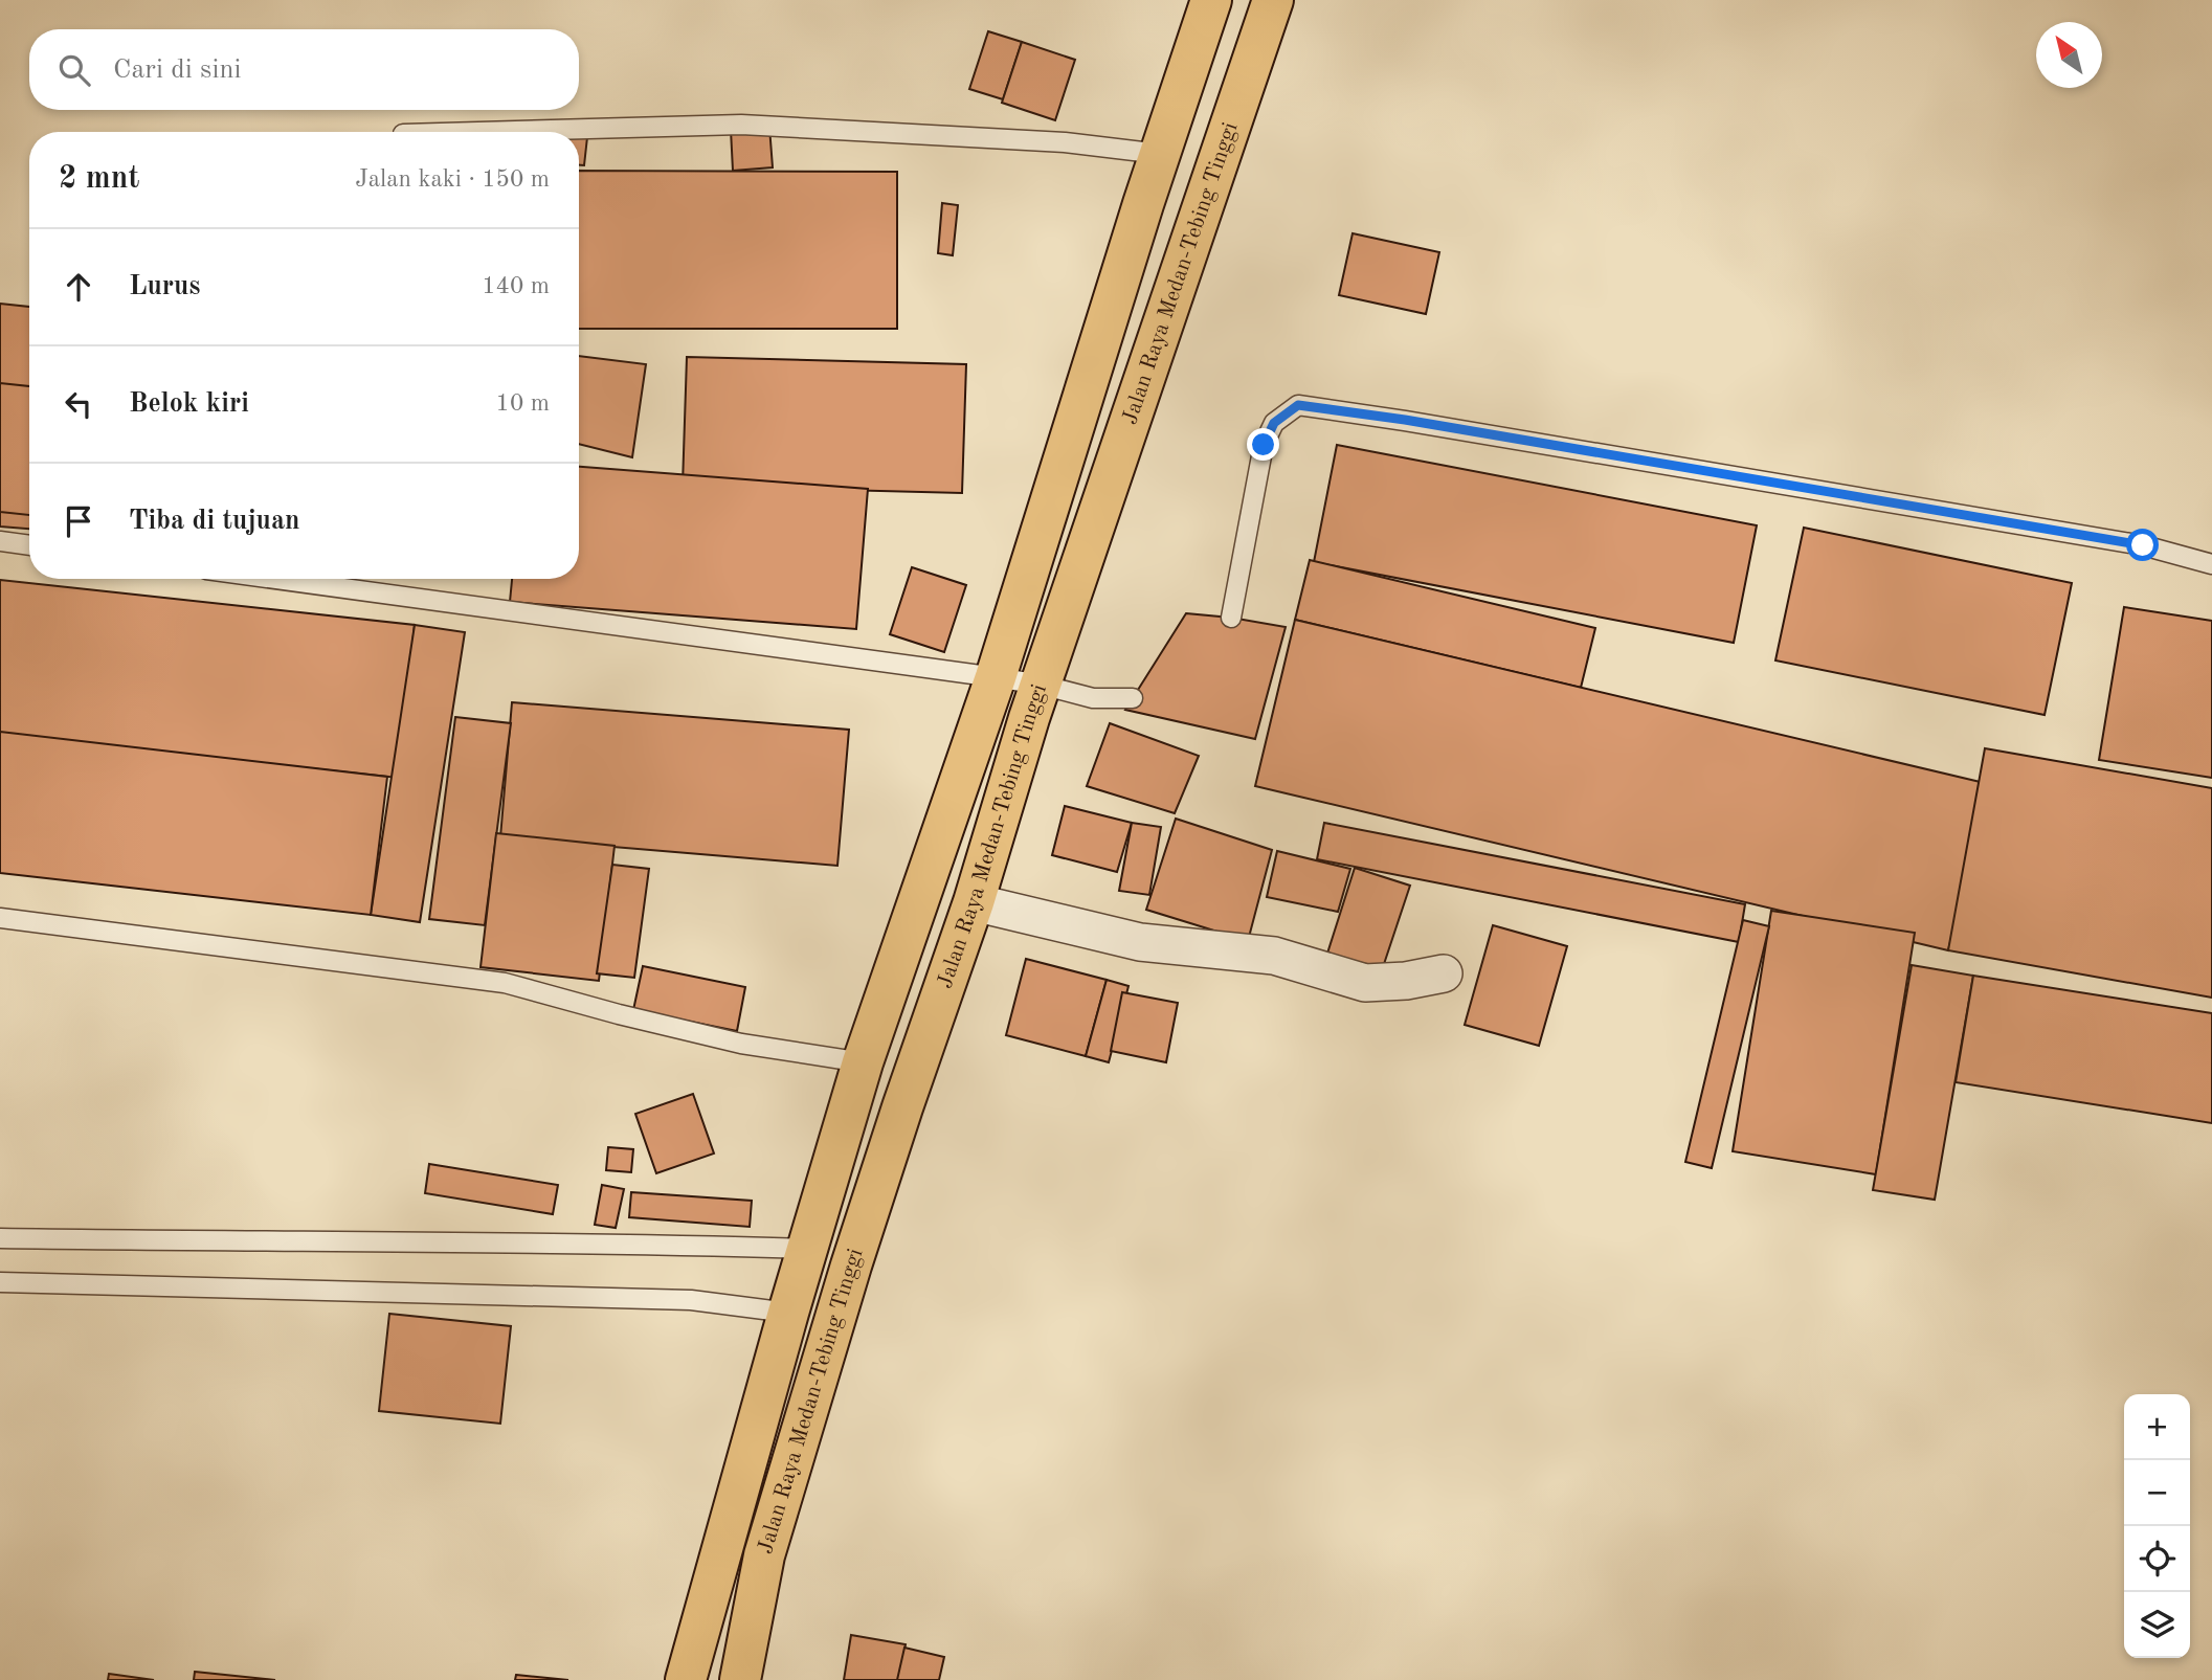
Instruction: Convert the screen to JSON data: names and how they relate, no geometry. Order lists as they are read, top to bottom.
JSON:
{
  "streets": {
    "highway": ["Jalan Raya Medan-Tebing Tinggi"]
  },
  "north": "top left",
  "page": {
    "search": "Cari di sini",
    "heading": ["2 mnt", "Jalan kaki · 150 m"],
    "list": [
      ["Lurus", "140 m"],
      ["Belok kiri", "10 m"],
      "Tiba di tujuan"
    ],
    "map_buttons": ["+", "−"]
  }
}
